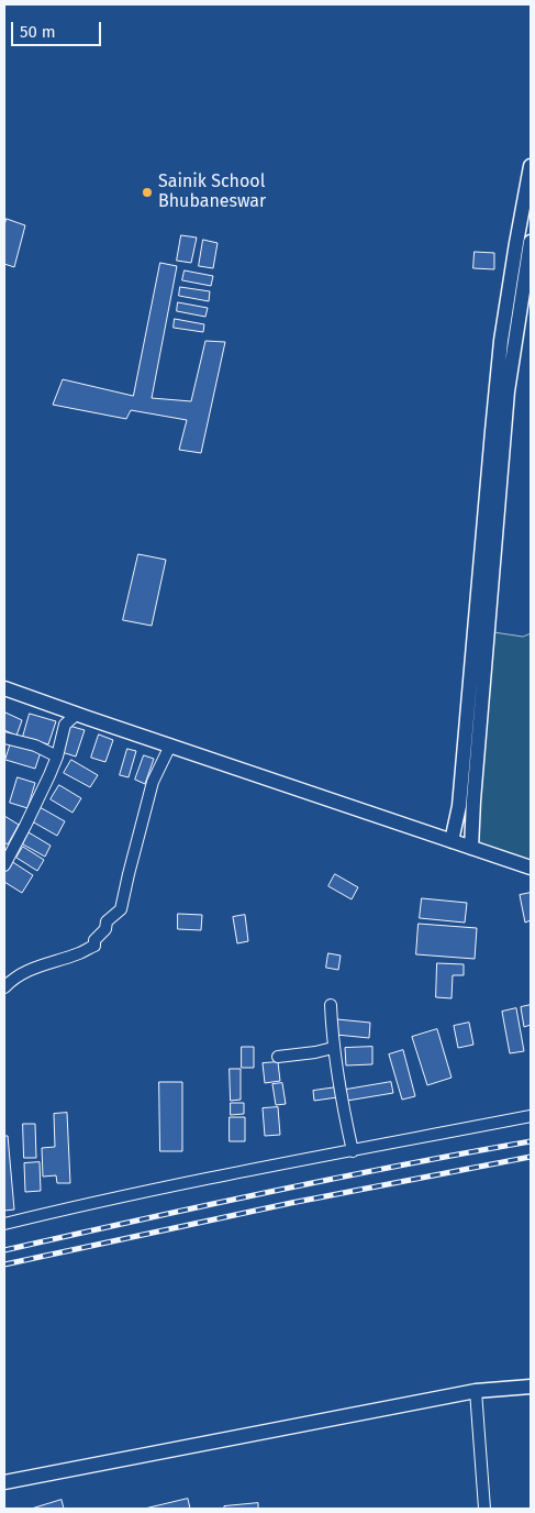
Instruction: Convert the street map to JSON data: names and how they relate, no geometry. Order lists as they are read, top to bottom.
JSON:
{
  "places": ["Sainik School Bhubaneswar"],
  "scale_bar": "50 m"
}
